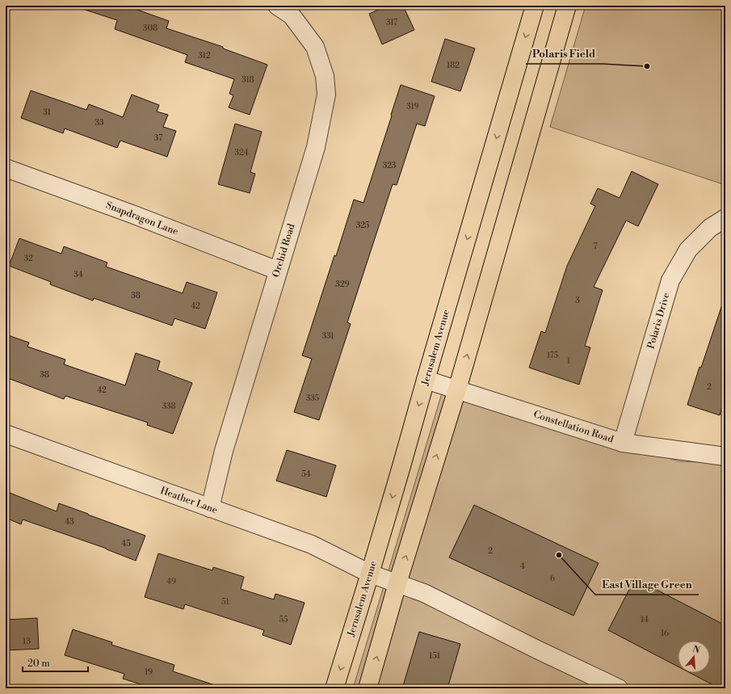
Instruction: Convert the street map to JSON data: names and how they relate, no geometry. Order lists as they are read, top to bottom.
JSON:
{
  "streets": {
    "main road": ["Jerusalem Avenue"],
    "street": [
      "Snapdragon Lane",
      "Orchid Road",
      "Polaris Drive",
      "Constellation Road",
      "Heather Lane"
    ]
  },
  "crossings": [
    ["Snapdragon Lane", "Orchid Road"],
    ["Orchid Road", "Heather Lane"],
    ["Polaris Drive", "Constellation Road"],
    ["Jerusalem Avenue", "Constellation Road"],
    ["Jerusalem Avenue", "Heather Lane"]
  ],
  "places": ["Polaris Field", "East Village Green"],
  "house_numbers": [
    "317",
    "308",
    "312",
    "182",
    "318",
    "319",
    "31",
    "33",
    "37",
    "324",
    "323",
    "325",
    "7",
    "32",
    "34",
    "329",
    "38",
    "3",
    "42",
    "331",
    "175",
    "1",
    "38",
    "2",
    "42",
    "335",
    "338",
    "54",
    "43",
    "45",
    "2",
    "4",
    "6",
    "49",
    "51",
    "55",
    "14",
    "16",
    "13",
    "151",
    "19"
  ],
  "scale_bar": "20 m",
  "north": "top"
}
